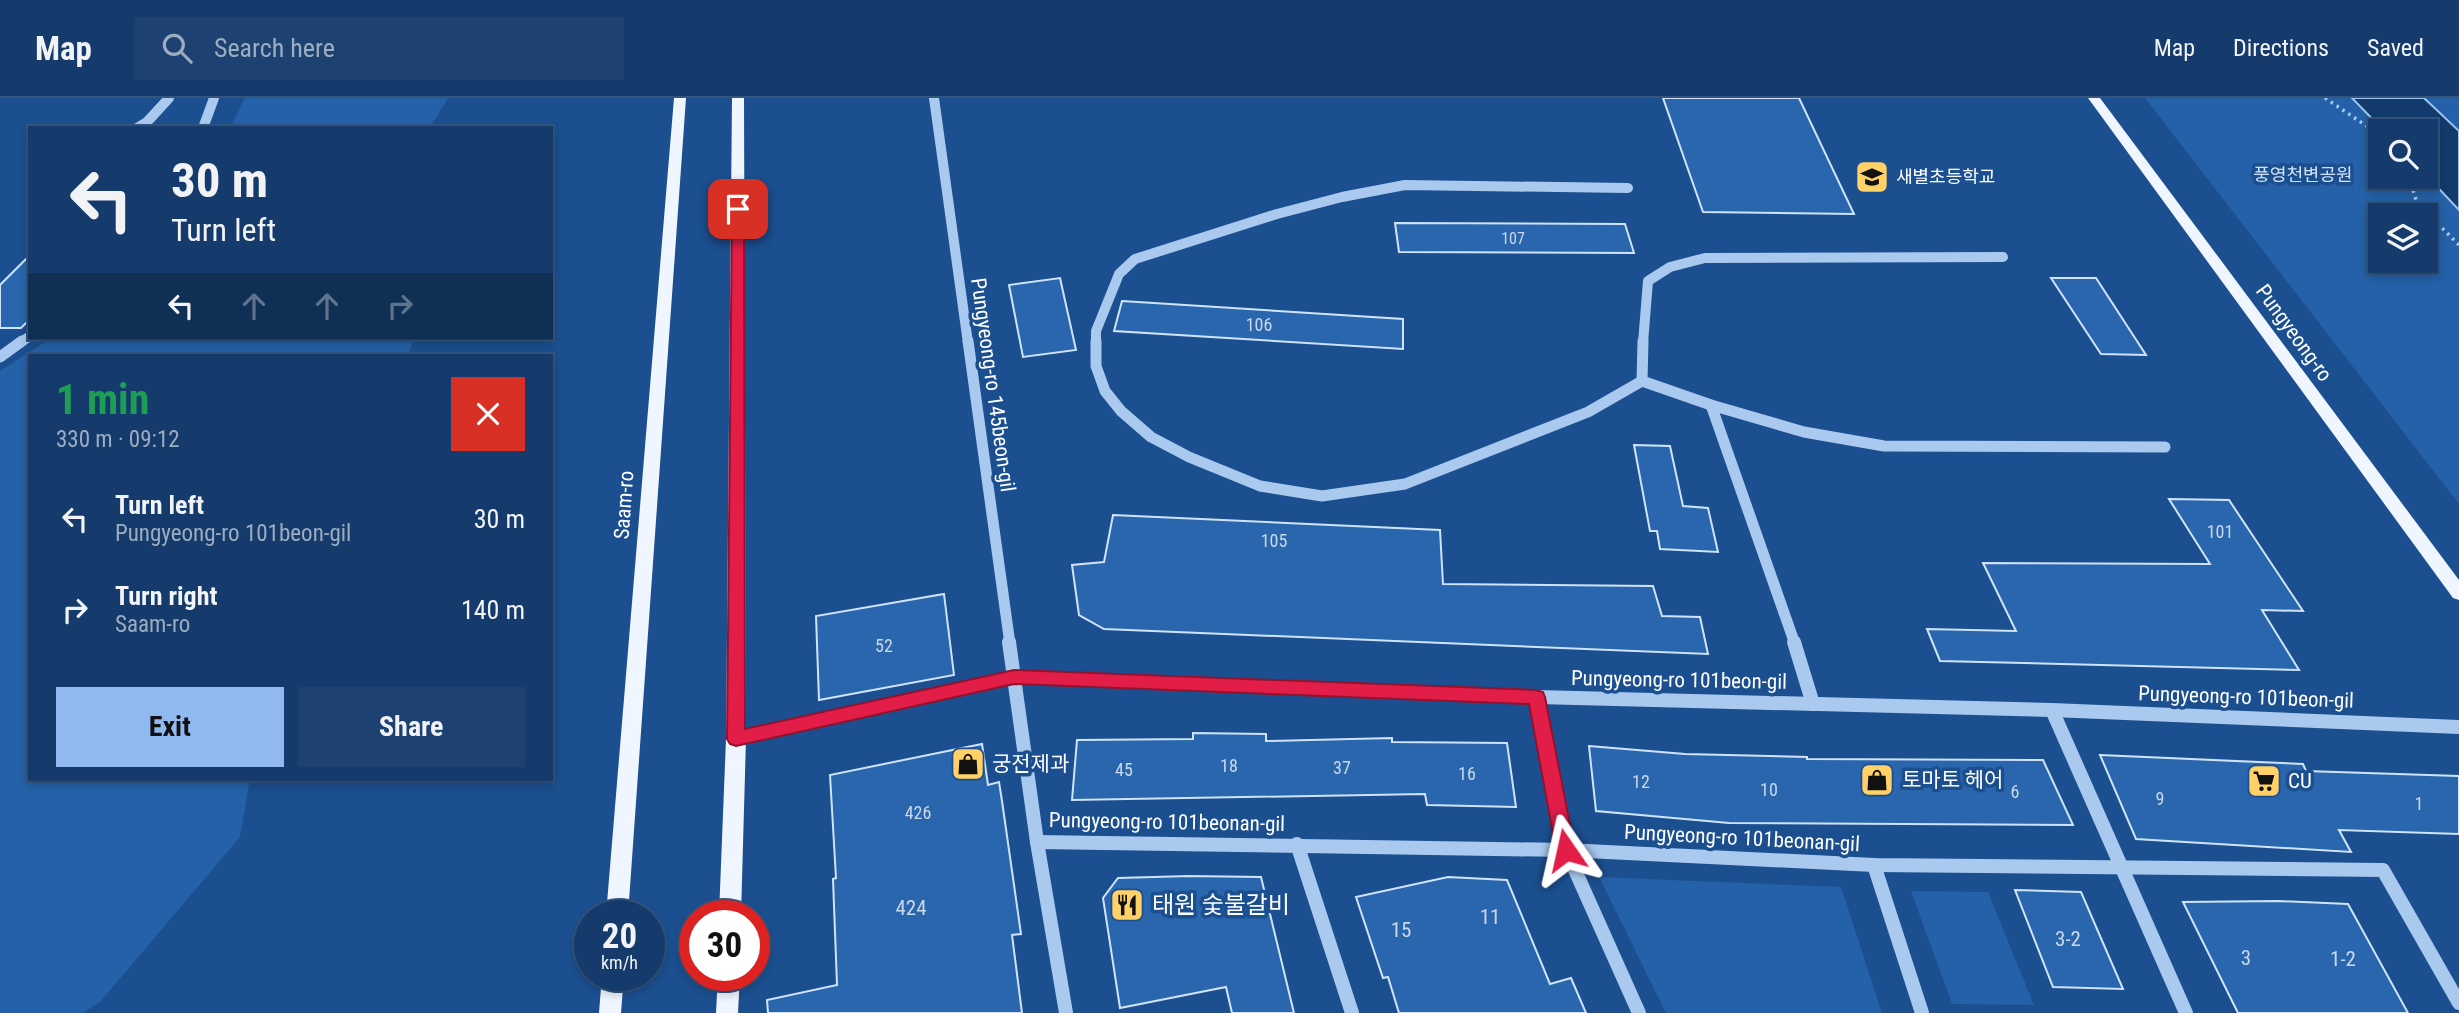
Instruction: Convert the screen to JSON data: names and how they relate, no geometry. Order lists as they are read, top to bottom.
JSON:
{
  "streets": {
    "main road": ["Pungyeong-ro", "Saam-ro"],
    "street": ["Pungyeong-ro 145beon-gil", "Pungyeong-ro 101beon-gil", "Pungyeong-ro 101beonan-gil"]
  },
  "crossings": [
    ["Pungyeong-ro 145beon-gil", "Pungyeong-ro 101beon-gil"],
    ["Pungyeong-ro 145beon-gil", "Pungyeong-ro 101beonan-gil"],
    ["Pungyeong-ro 101beon-gil", "Pungyeong-ro 101beonan-gil"]
  ],
  "parks": ["풍영천변공원"],
  "places": {
    "school or university": ["새별초등학교"],
    "shop": ["궁전제과", "토마토 헤어"],
    "supermarket": ["CU"],
    "restaurant": ["태원 숯불갈비"]
  },
  "house_numbers": [
    "107",
    "106",
    "101",
    "105",
    "52",
    "18",
    "37",
    "45",
    "16",
    "12",
    "10",
    "6",
    "9",
    "1",
    "426",
    "424",
    "11",
    "15",
    "3-2",
    "3",
    "1-2"
  ],
  "page": {
    "header": "Map",
    "search": "Search here",
    "nav": ["Map", "Directions", "Saved"],
    "turn": ["30 m", "Turn left"],
    "heading": ["1 min", "330 m · 09:12"],
    "list": [
      {
        "name": "Turn left",
        "note": "Pungyeong-ro 101beon-gil",
        "value": "30 m"
      },
      {
        "name": "Turn right",
        "note": "Saam-ro",
        "value": "140 m"
      }
    ],
    "buttons": ["Exit", "Share"],
    "speed": "20 km/h",
    "limit": "30"
  }
}
